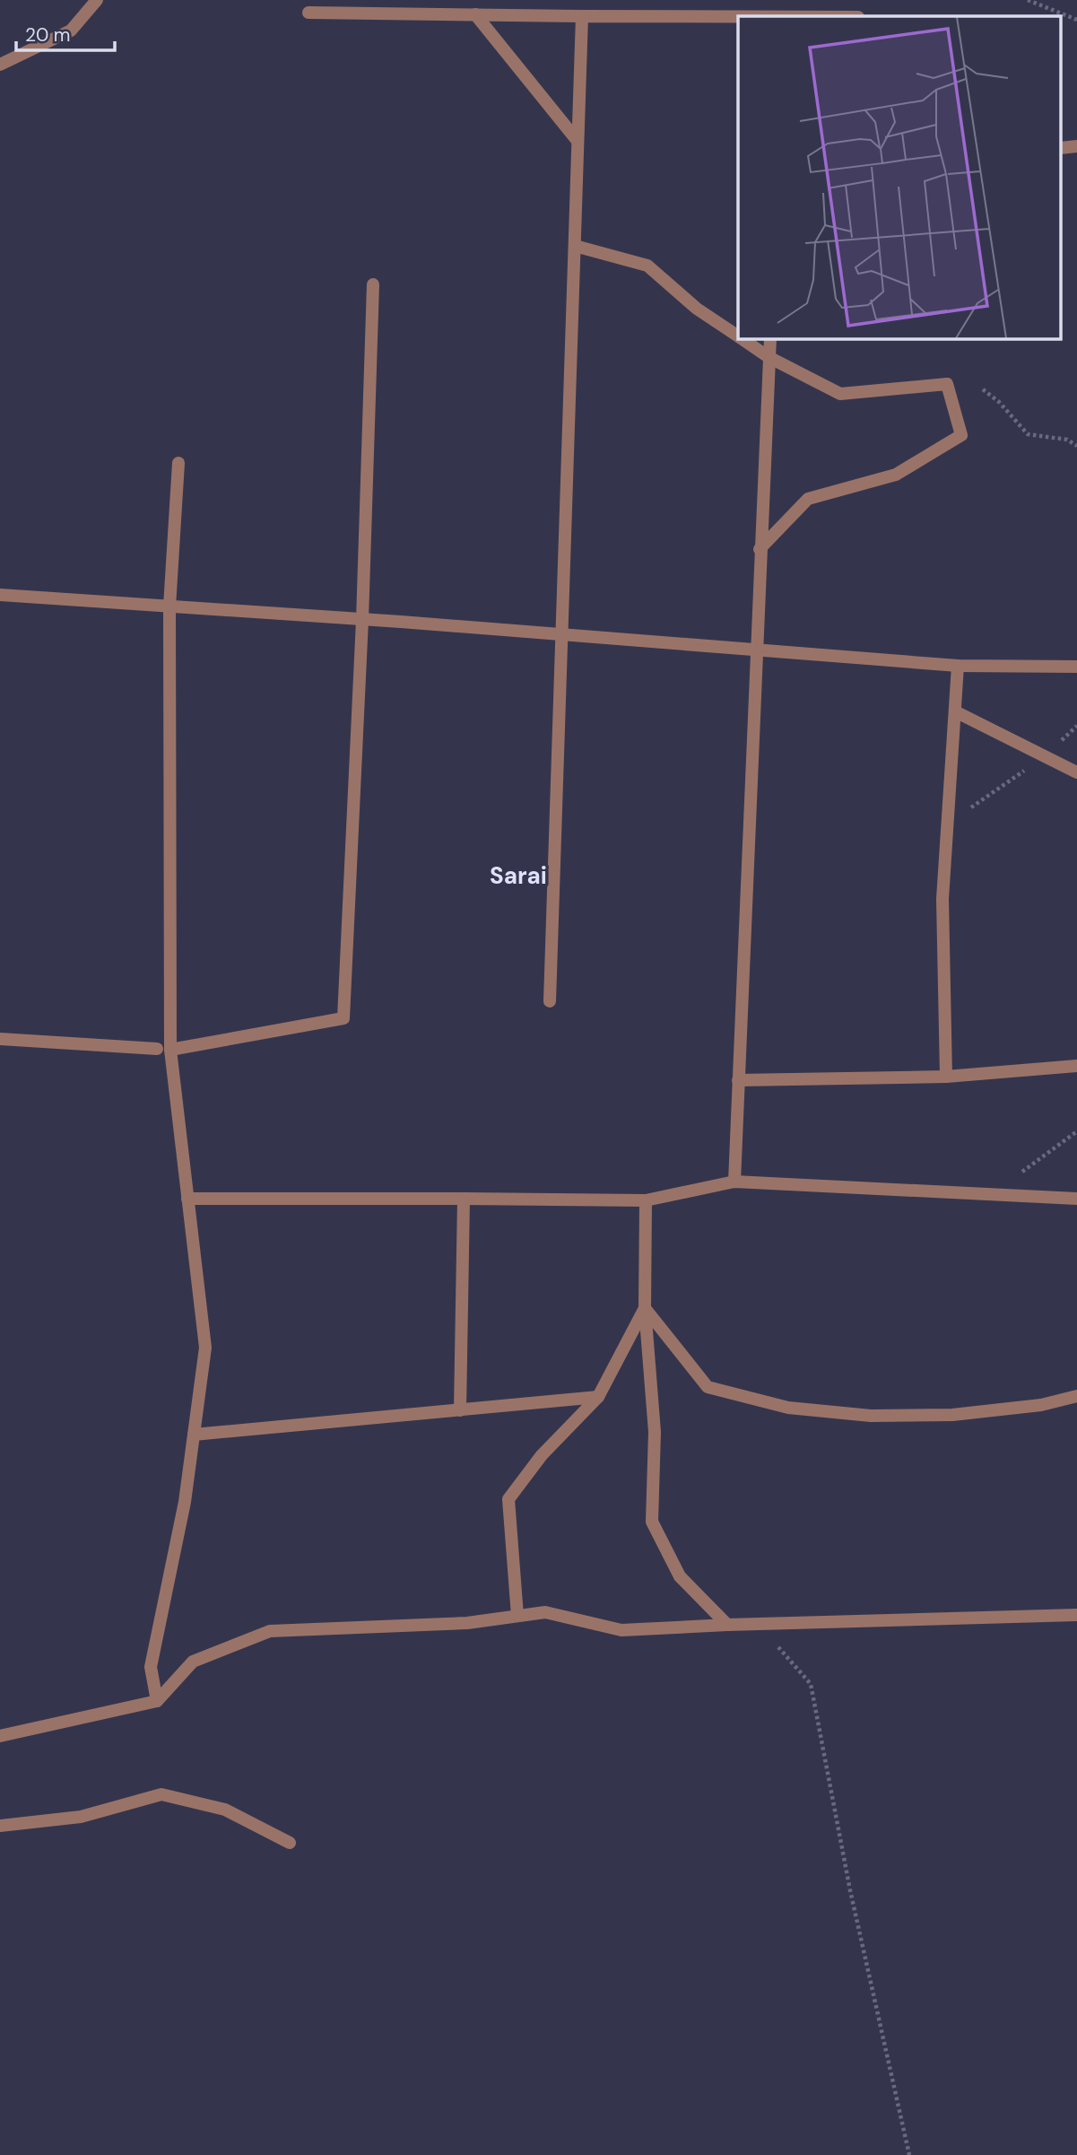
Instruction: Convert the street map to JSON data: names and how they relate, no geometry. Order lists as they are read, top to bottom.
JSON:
{
  "districts": ["Sarai"],
  "scale_bar": "20 m"
}
